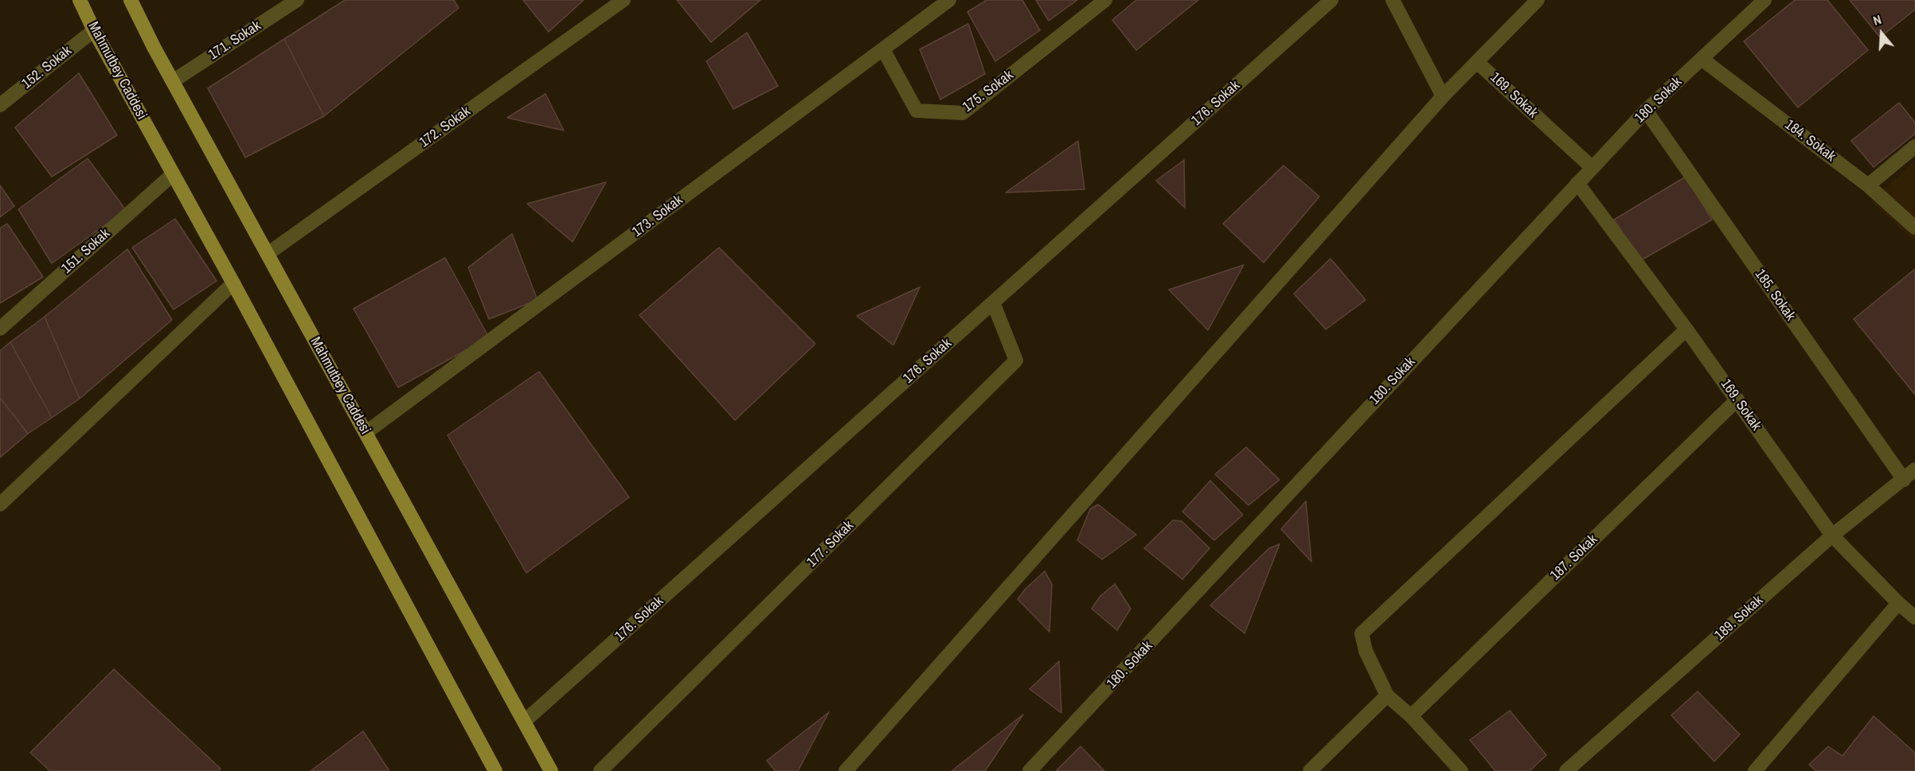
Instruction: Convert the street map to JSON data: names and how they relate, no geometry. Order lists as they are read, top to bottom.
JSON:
{
  "streets": {
    "main road": ["Mahmutbey Caddesi"],
    "street": [
      "171. Sokak",
      "152. Sokak",
      "175. Sokak",
      "169. Sokak",
      "180. Sokak",
      "176. Sokak",
      "172. Sokak",
      "184. Sokak",
      "173. Sokak",
      "151. Sokak",
      "185. Sokak",
      "177. Sokak",
      "187. Sokak",
      "189. Sokak"
    ]
  },
  "crossings": [
    ["171. Sokak", "Mahmutbey Caddesi"],
    ["152. Sokak", "Mahmutbey Caddesi"],
    ["Mahmutbey Caddesi", "176. Sokak"],
    ["Mahmutbey Caddesi", "172. Sokak"],
    ["Mahmutbey Caddesi", "173. Sokak"],
    ["Mahmutbey Caddesi", "151. Sokak"],
    ["175. Sokak", "173. Sokak"],
    ["169. Sokak", "180. Sokak"],
    ["169. Sokak", "187. Sokak"],
    ["169. Sokak", "189. Sokak"],
    ["180. Sokak", "184. Sokak"],
    ["180. Sokak", "185. Sokak"],
    ["176. Sokak", "177. Sokak"],
    ["185. Sokak", "189. Sokak"]
  ],
  "north": "top"
}
